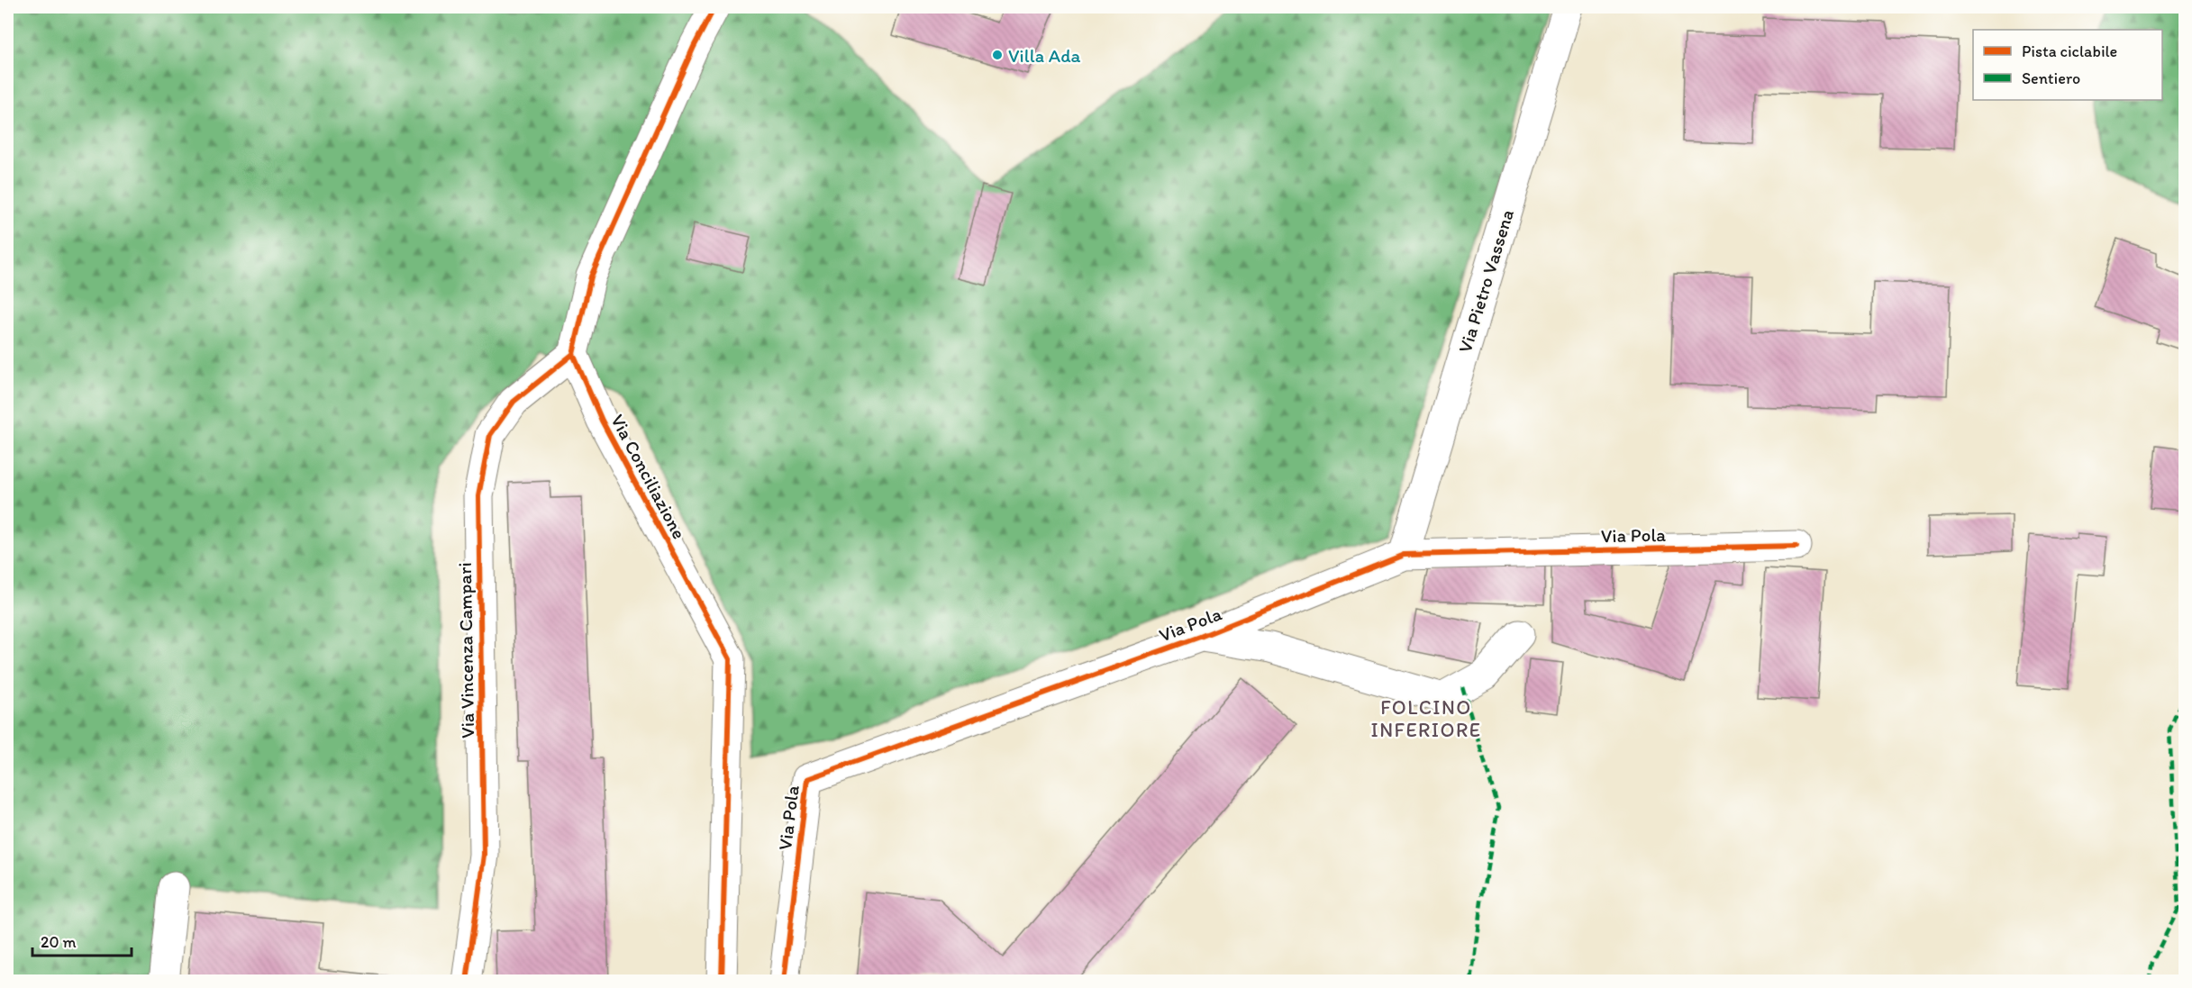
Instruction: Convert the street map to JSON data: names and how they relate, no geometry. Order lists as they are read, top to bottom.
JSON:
{
  "streets": {
    "street": [
      "Via Pietro Vassena",
      "Via Conciliazione",
      "Via Pola",
      "Via Vincenza Campari"
    ]
  },
  "crossings": [
    ["Via Pietro Vassena", "Via Pola"],
    ["Via Conciliazione", "Via Vincenza Campari"]
  ],
  "districts": ["FOLCINO INFERIORE"],
  "places": ["Villa Ada"],
  "legend": ["Pista ciclabile", "Sentiero"],
  "scale_bar": "20 m"
}
